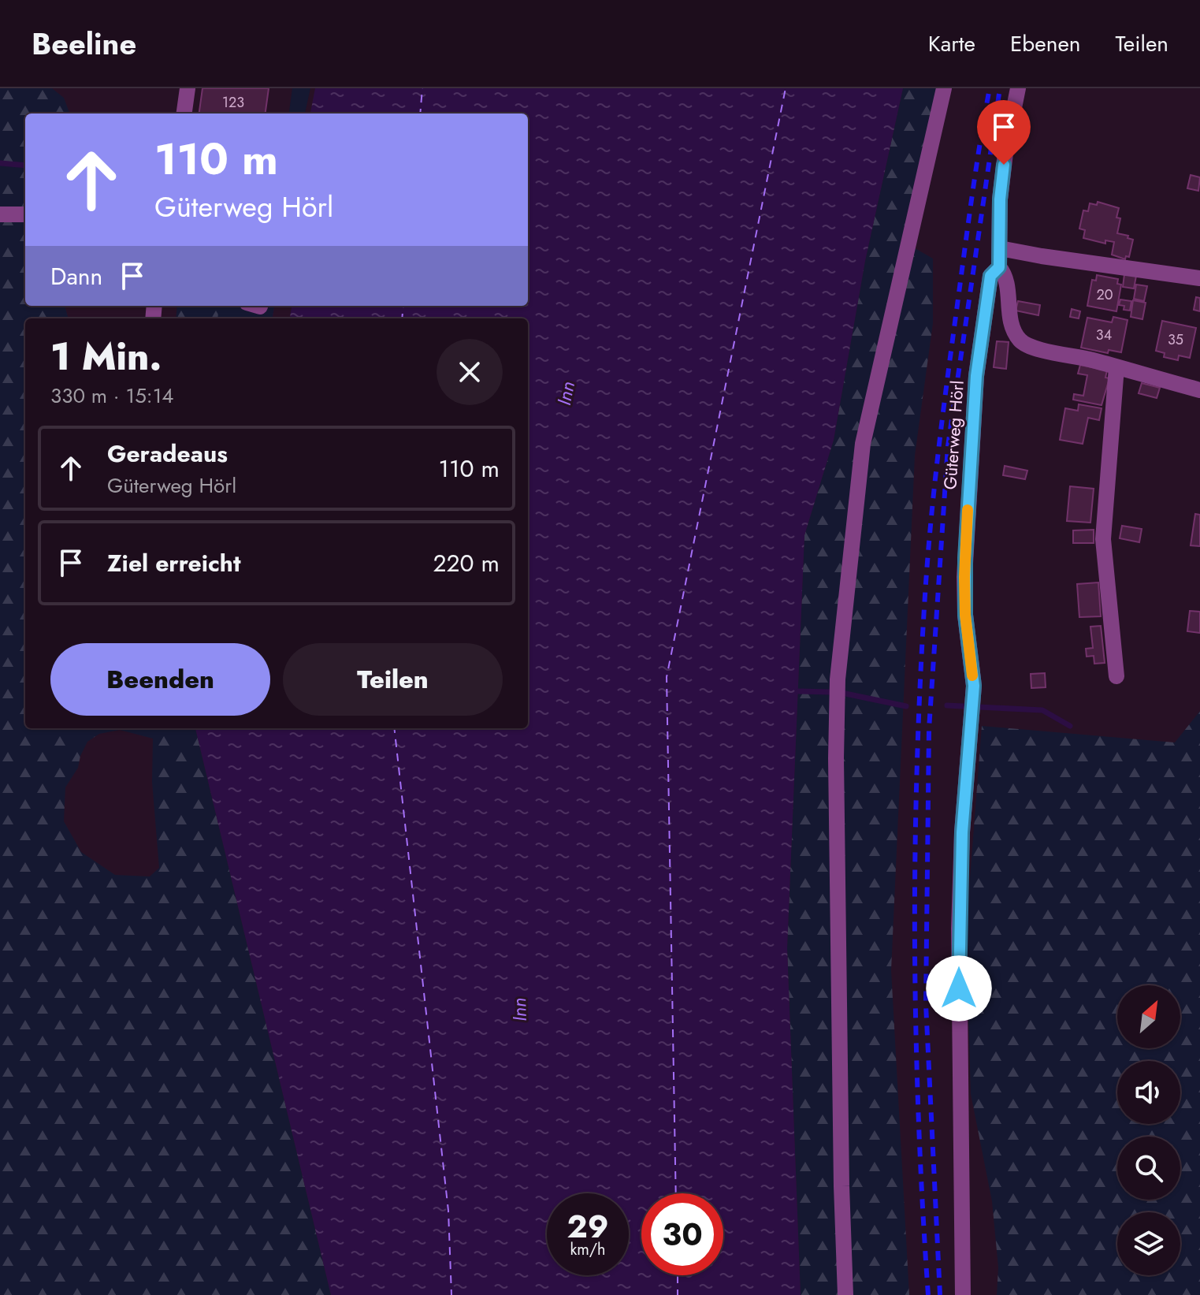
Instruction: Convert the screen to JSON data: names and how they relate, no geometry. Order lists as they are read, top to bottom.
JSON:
{
  "streets": {
    "street": ["Güterweg Hörl"]
  },
  "water": ["Inn"],
  "house_numbers": [
    "123",
    "20",
    "34",
    "35"
  ],
  "north": "top right",
  "page": {
    "header": "Beeline",
    "nav": ["Karte", "Ebenen", "Teilen"],
    "turn": ["110 m", "Güterweg Hörl"],
    "then": "Dann",
    "heading": ["1 Min.", "330 m · 15:14"],
    "list": [
      {
        "name": "Geradeaus",
        "note": "Güterweg Hörl",
        "value": "110 m"
      },
      {
        "name": "Ziel erreicht",
        "value": "220 m"
      }
    ],
    "buttons": ["Beenden", "Teilen"],
    "speed": "29 km/h",
    "limit": "30"
  }
}
